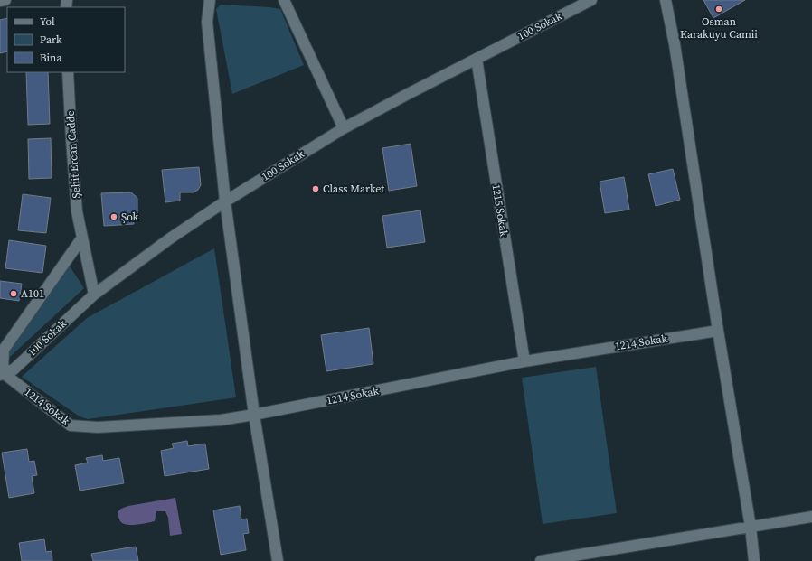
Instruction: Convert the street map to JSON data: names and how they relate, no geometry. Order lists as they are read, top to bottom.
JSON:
{
  "streets": {
    "street": [
      "100 Sokak",
      "Şehit Ercan Cadde",
      "1215 Sokak",
      "1214 Sokak"
    ]
  },
  "crossings": [
    ["100 Sokak", "Şehit Ercan Cadde"],
    ["100 Sokak", "1215 Sokak"],
    ["100 Sokak", "1214 Sokak"],
    ["1215 Sokak", "1214 Sokak"]
  ],
  "places": [
    "Osman Karakuyu Camii",
    "Class Market",
    "Şok",
    "A101"
  ],
  "legend": ["Yol", "Park", "Bina"]
}
